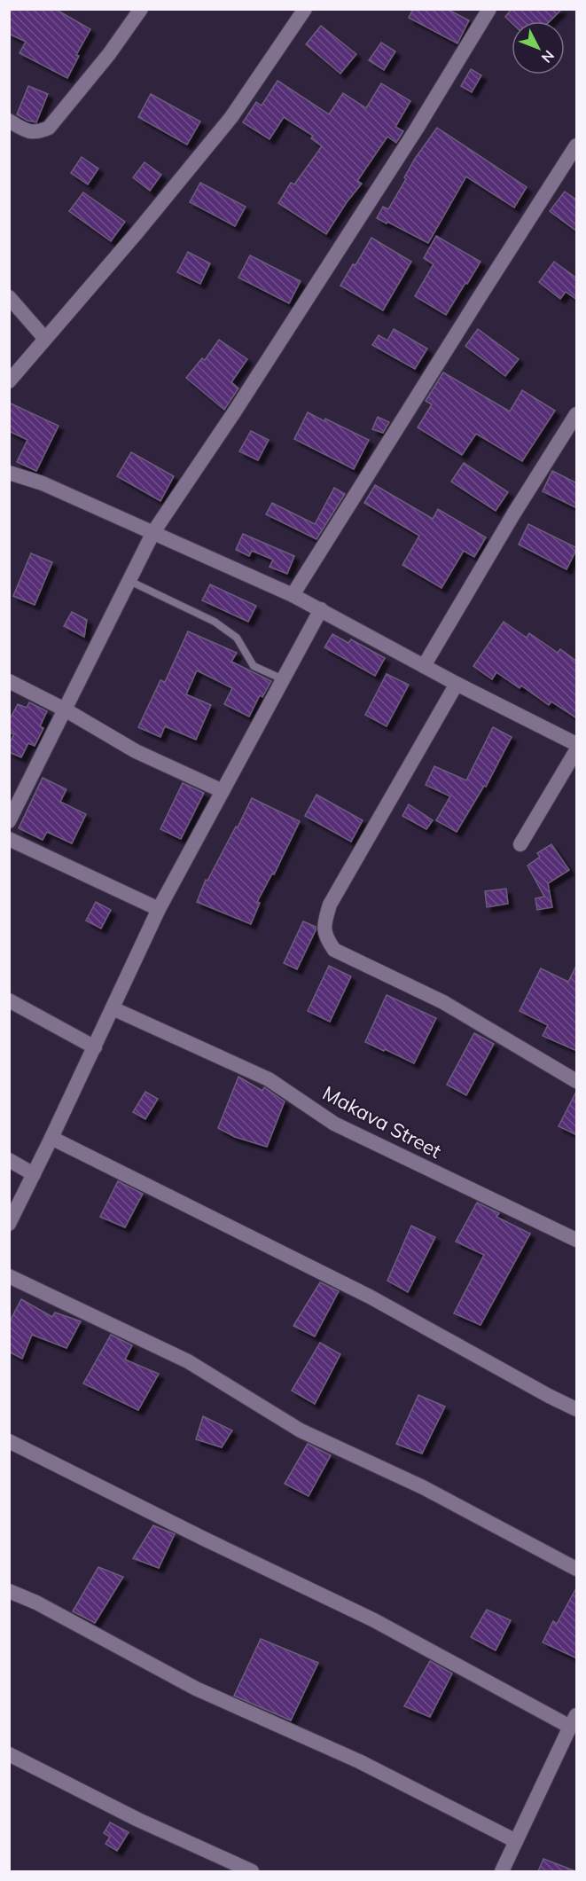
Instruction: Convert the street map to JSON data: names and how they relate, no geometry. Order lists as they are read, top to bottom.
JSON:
{
  "streets": {
    "street": ["Makava Street"]
  },
  "north": "bottom right"
}
